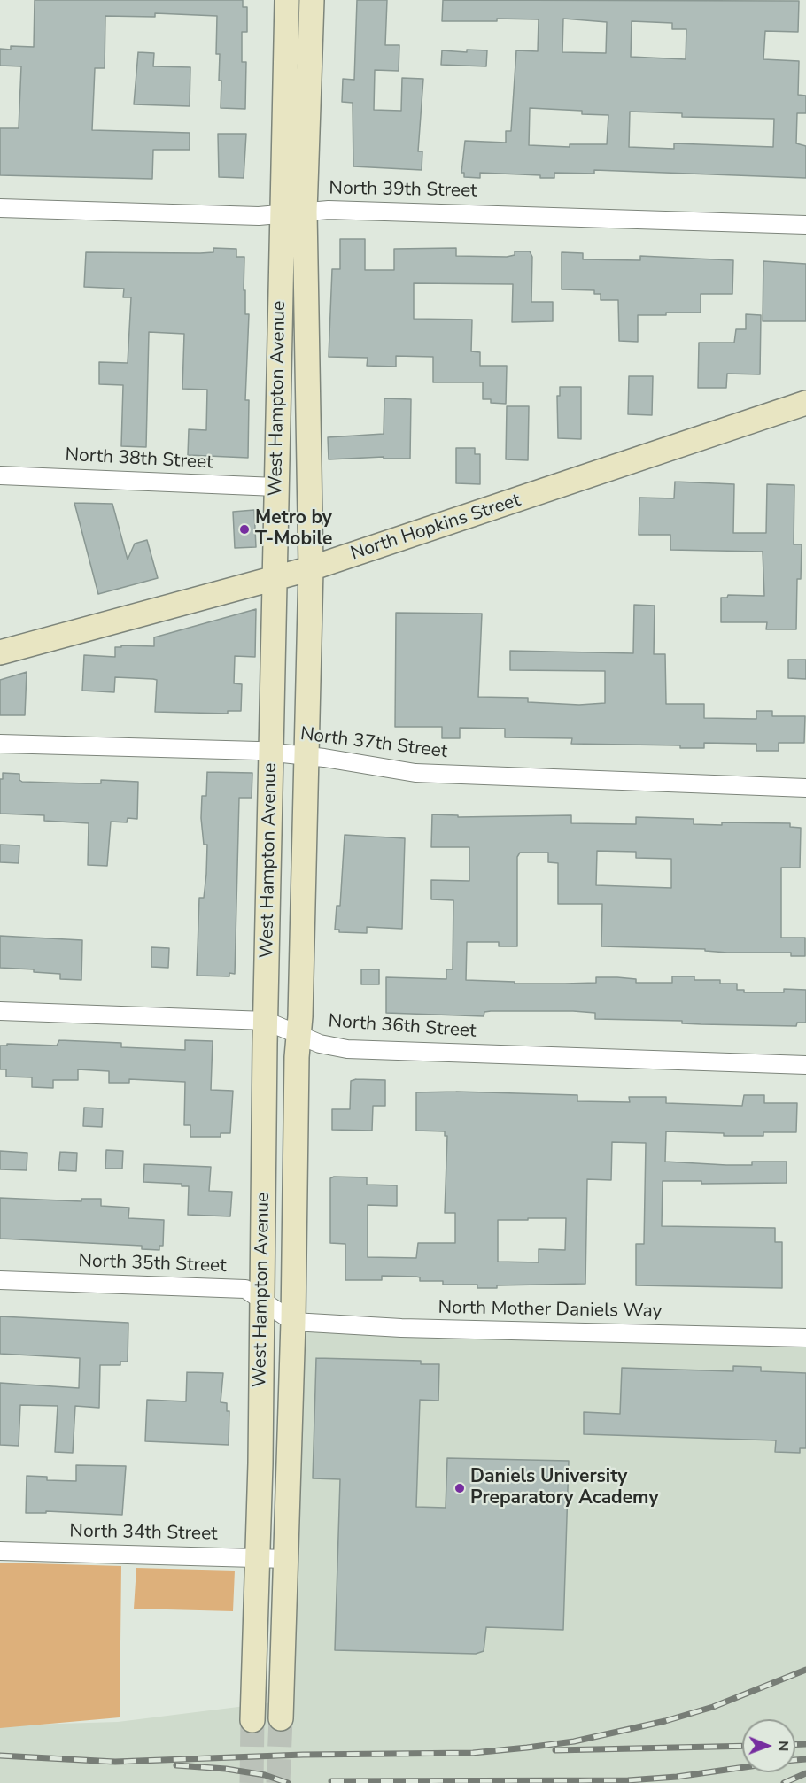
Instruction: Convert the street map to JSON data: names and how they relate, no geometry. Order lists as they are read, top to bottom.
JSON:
{
  "streets": {
    "main road": ["West Hampton Avenue", "North Hopkins Street"],
    "street": [
      "North 39th Street",
      "North 38th Street",
      "North 37th Street",
      "North 36th Street",
      "North 35th Street",
      "North Mother Daniels Way",
      "North 34th Street"
    ]
  },
  "crossings": [
    ["North 39th Street", "West Hampton Avenue"],
    ["West Hampton Avenue", "North 38th Street"],
    ["West Hampton Avenue", "North Hopkins Street"],
    ["West Hampton Avenue", "North 37th Street"],
    ["West Hampton Avenue", "North 36th Street"],
    ["West Hampton Avenue", "North 35th Street"],
    ["West Hampton Avenue", "North Mother Daniels Way"],
    ["West Hampton Avenue", "North 34th Street"],
    ["North 35th Street", "North Mother Daniels Way"]
  ],
  "places": ["Metro by T-Mobile", "Daniels University Preparatory Academy"],
  "north": "right"
}
